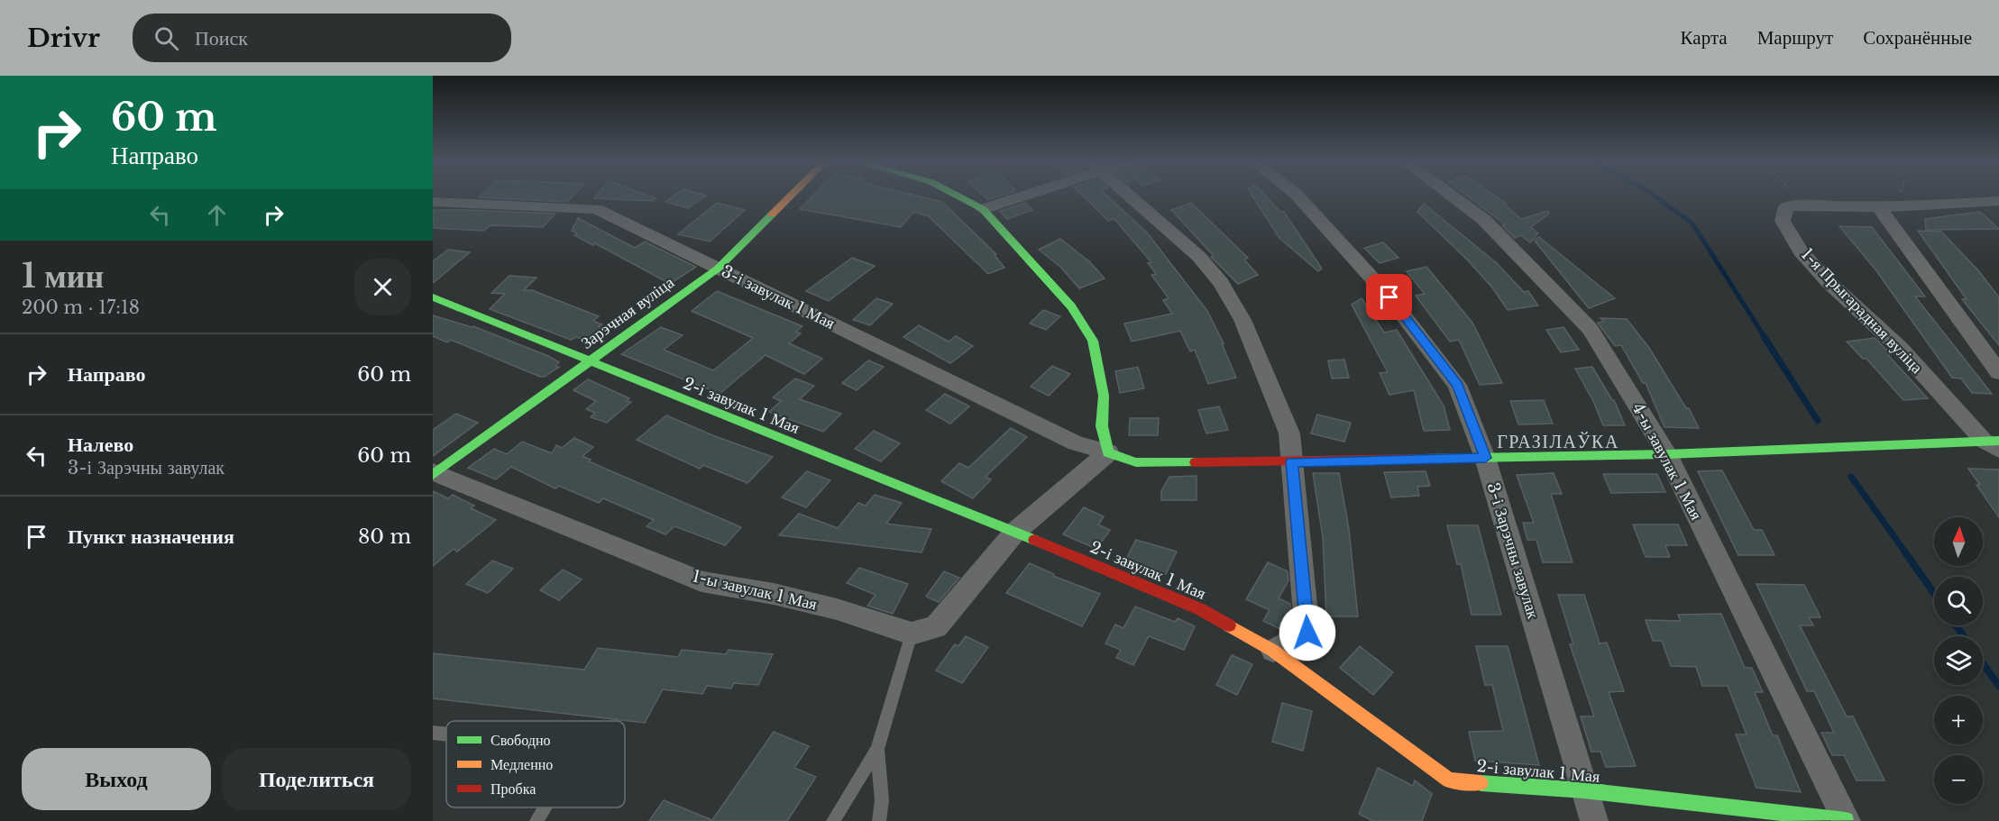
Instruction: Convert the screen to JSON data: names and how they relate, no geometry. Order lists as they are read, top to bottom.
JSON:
{
  "streets": {
    "street": [
      "3-і завулак 1 Мая",
      "1-я Прыгарадная вуліца",
      "Зарэчная вуліца",
      "2-і завулак 1 Мая",
      "4-ы завулак 1 Мая",
      "3-і Зарэчны завулак",
      "1-ы завулак 1 Мая"
    ]
  },
  "crossings": [
    ["3-і завулак 1 Мая", "Зарэчная вуліца"],
    ["Зарэчная вуліца", "2-і завулак 1 Мая"],
    ["Зарэчная вуліца", "1-ы завулак 1 Мая"],
    ["2-і завулак 1 Мая", "4-ы завулак 1 Мая"],
    ["2-і завулак 1 Мая", "3-і Зарэчны завулак"]
  ],
  "districts": ["ГРАЗІЛАЎКА"],
  "legend": ["Свободно", "Медленно", "Пробка"],
  "north": "top",
  "page": {
    "header": "Drivr",
    "search": "Поиск",
    "nav": ["Карта", "Маршрут", "Сохранённые"],
    "turn": ["60 m", "Направо"],
    "heading": ["1 мин", "200 m · 17:18"],
    "list": [
      {
        "name": "Направо",
        "value": "60 m"
      },
      {
        "name": "Налево",
        "note": "3-і Зарэчны завулак",
        "value": "60 m"
      },
      {
        "name": "Пункт назначения",
        "value": "80 m"
      }
    ],
    "map_buttons": ["+", "−"],
    "buttons": ["Выход", "Поделиться"]
  }
}
